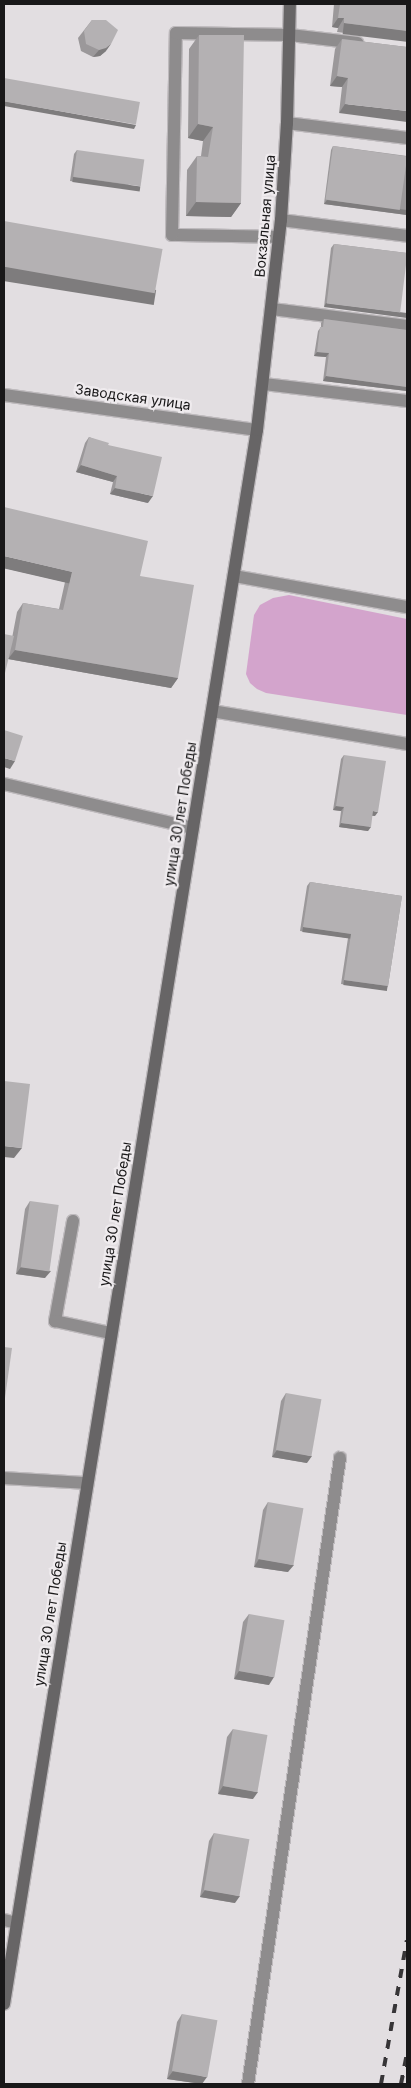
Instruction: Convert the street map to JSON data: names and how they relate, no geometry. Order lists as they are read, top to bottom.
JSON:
{
  "streets": {
    "main road": ["Вокзальная улица", "улица 30 лет Победы"],
    "street": ["Заводская улица"]
  },
  "crossings": [
    ["Вокзальная улица", "Заводская улица"],
    ["Вокзальная улица", "улица 30 лет Победы"],
    ["Заводская улица", "улица 30 лет Победы"]
  ]
}
